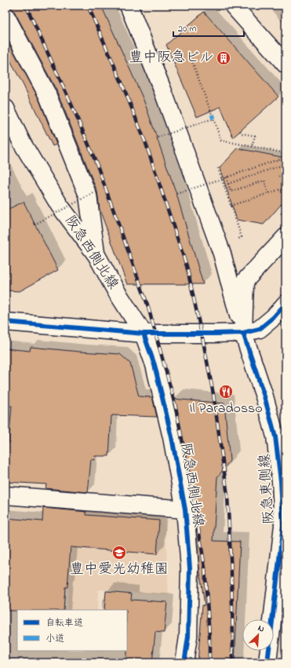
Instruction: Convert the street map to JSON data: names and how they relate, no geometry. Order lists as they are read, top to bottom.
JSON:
{
  "streets": {
    "main road": ["阪急西側北線", "阪急東側線"]
  },
  "places": {
    "building": ["豊中阪急ビル"],
    "restaurant": ["Il Paradosso"],
    "school or university": ["豊中愛光幼稚園"]
  },
  "legend": ["自転車道", "小道"],
  "scale_bar": "20 m",
  "north": "top right"
}
